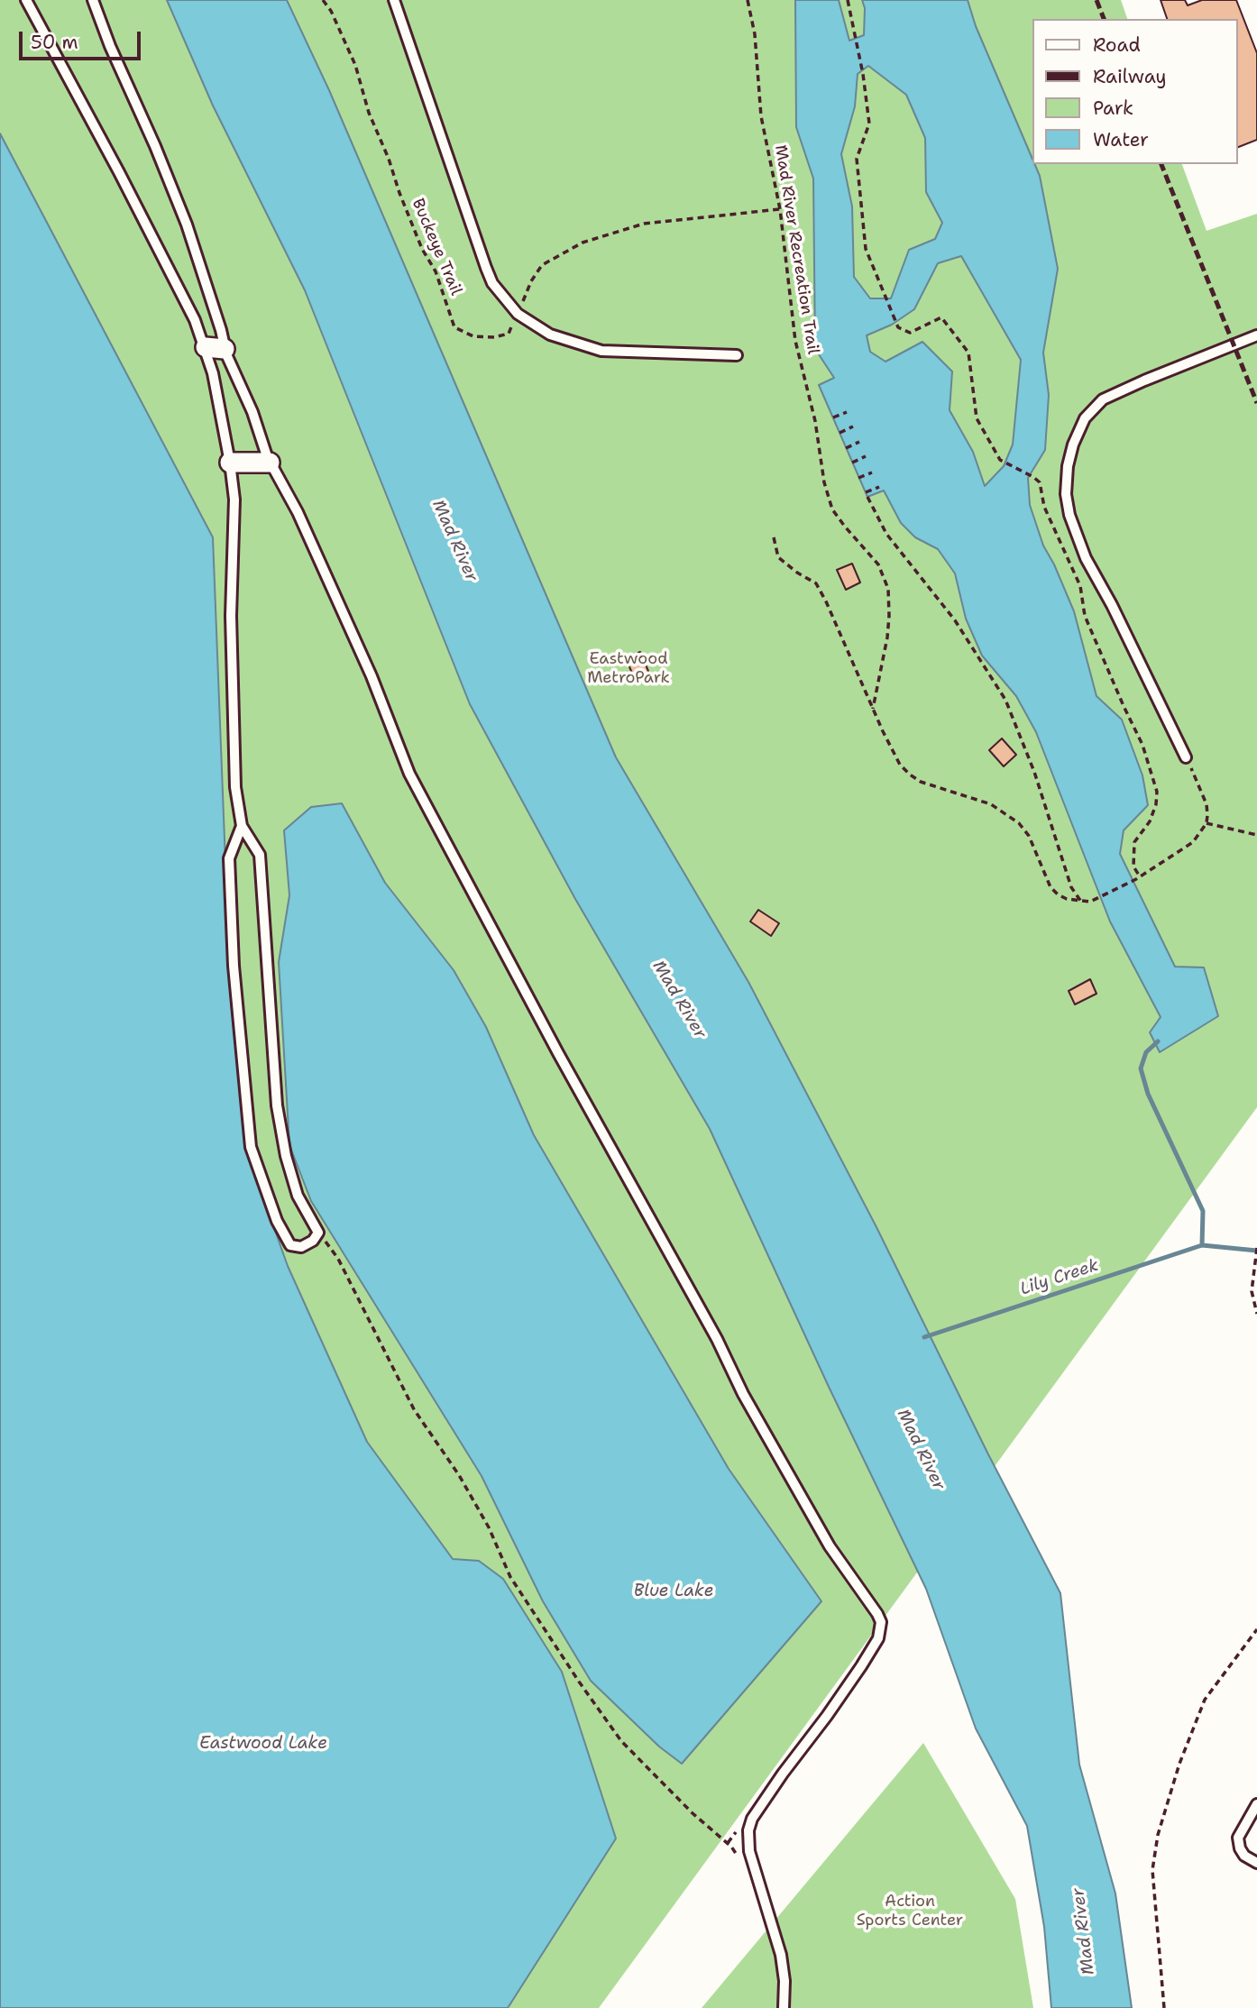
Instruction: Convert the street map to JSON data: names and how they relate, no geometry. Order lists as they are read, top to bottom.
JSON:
{
  "streets": {
    "path": ["Buckeye Trail", "Mad River Recreation Trail"]
  },
  "crossings": [
    ["Buckeye Trail", "Mad River Recreation Trail"]
  ],
  "water": [
    "Mad River",
    "Lily Creek",
    "Blue Lake",
    "Eastwood Lake"
  ],
  "parks": ["Eastwood MetroPark", "Action Sports Center"],
  "legend": [
    "Road",
    "Railway",
    "Park",
    "Water"
  ],
  "scale_bar": "50 m"
}
